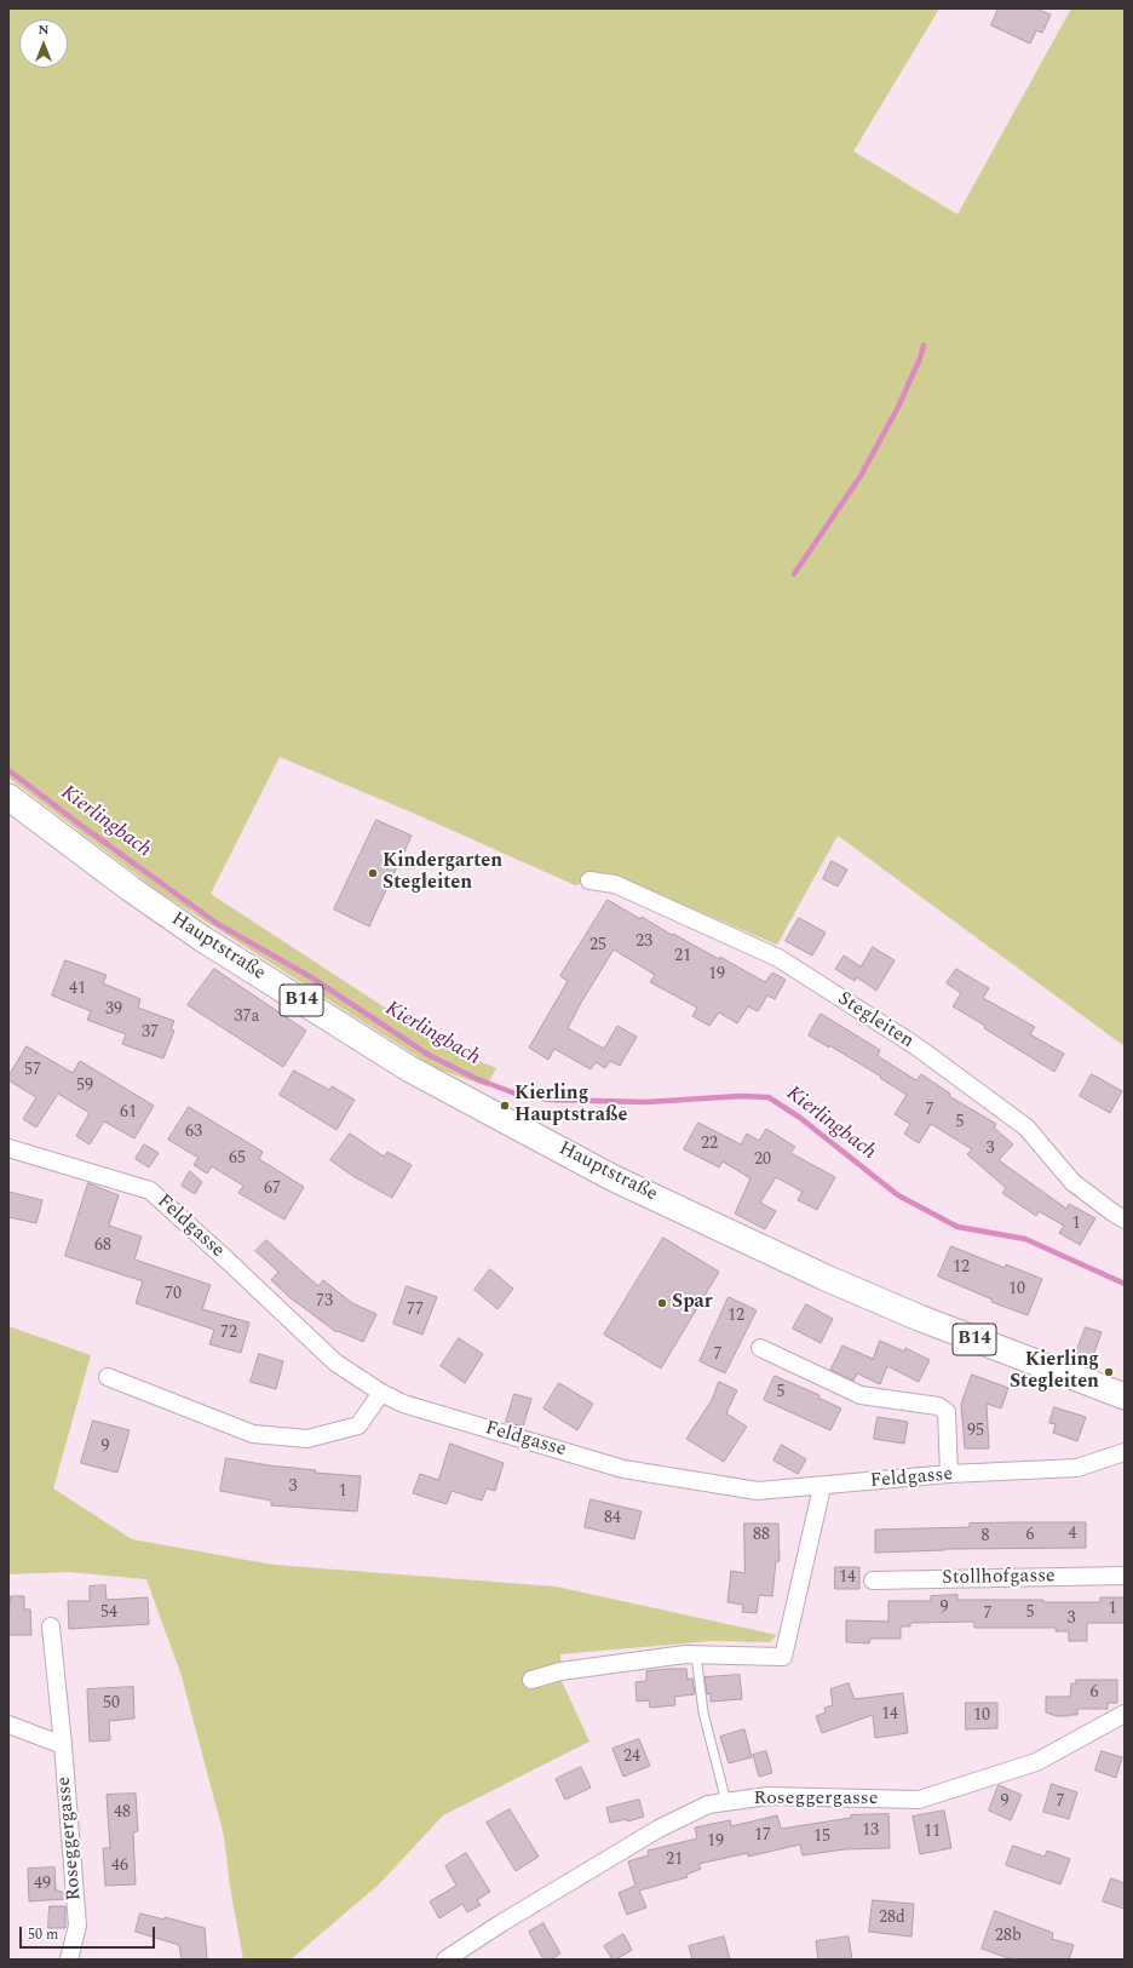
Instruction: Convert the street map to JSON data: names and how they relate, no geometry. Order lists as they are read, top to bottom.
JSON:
{
  "streets": {
    "main road": ["Hauptstraße", "B14"],
    "street": [
      "Stegleiten",
      "Feldgasse",
      "Stollhofgasse",
      "Roseggergasse"
    ]
  },
  "water": ["Kierlingbach"],
  "places": [
    "Kindergarten Stegleiten",
    "Kierling Hauptstraße",
    "Spar",
    "Kierling Stegleiten"
  ],
  "house_numbers": [
    "23",
    "25",
    "21",
    "19",
    "41",
    "39",
    "37a",
    "37",
    "57",
    "59",
    "7",
    "61",
    "5",
    "63",
    "22",
    "3",
    "65",
    "20",
    "67",
    "1",
    "68",
    "12",
    "10",
    "70",
    "73",
    "77",
    "12",
    "72",
    "7",
    "5",
    "95",
    "9",
    "3",
    "1",
    "84",
    "4",
    "88",
    "6",
    "8",
    "14",
    "9",
    "1",
    "54",
    "5",
    "7",
    "3",
    "6",
    "50",
    "14",
    "10",
    "24",
    "9",
    "7",
    "48",
    "13",
    "11",
    "17",
    "15",
    "19",
    "21",
    "46",
    "49",
    "28d",
    "28b"
  ],
  "scale_bar": "50 m",
  "north": "top"
}
